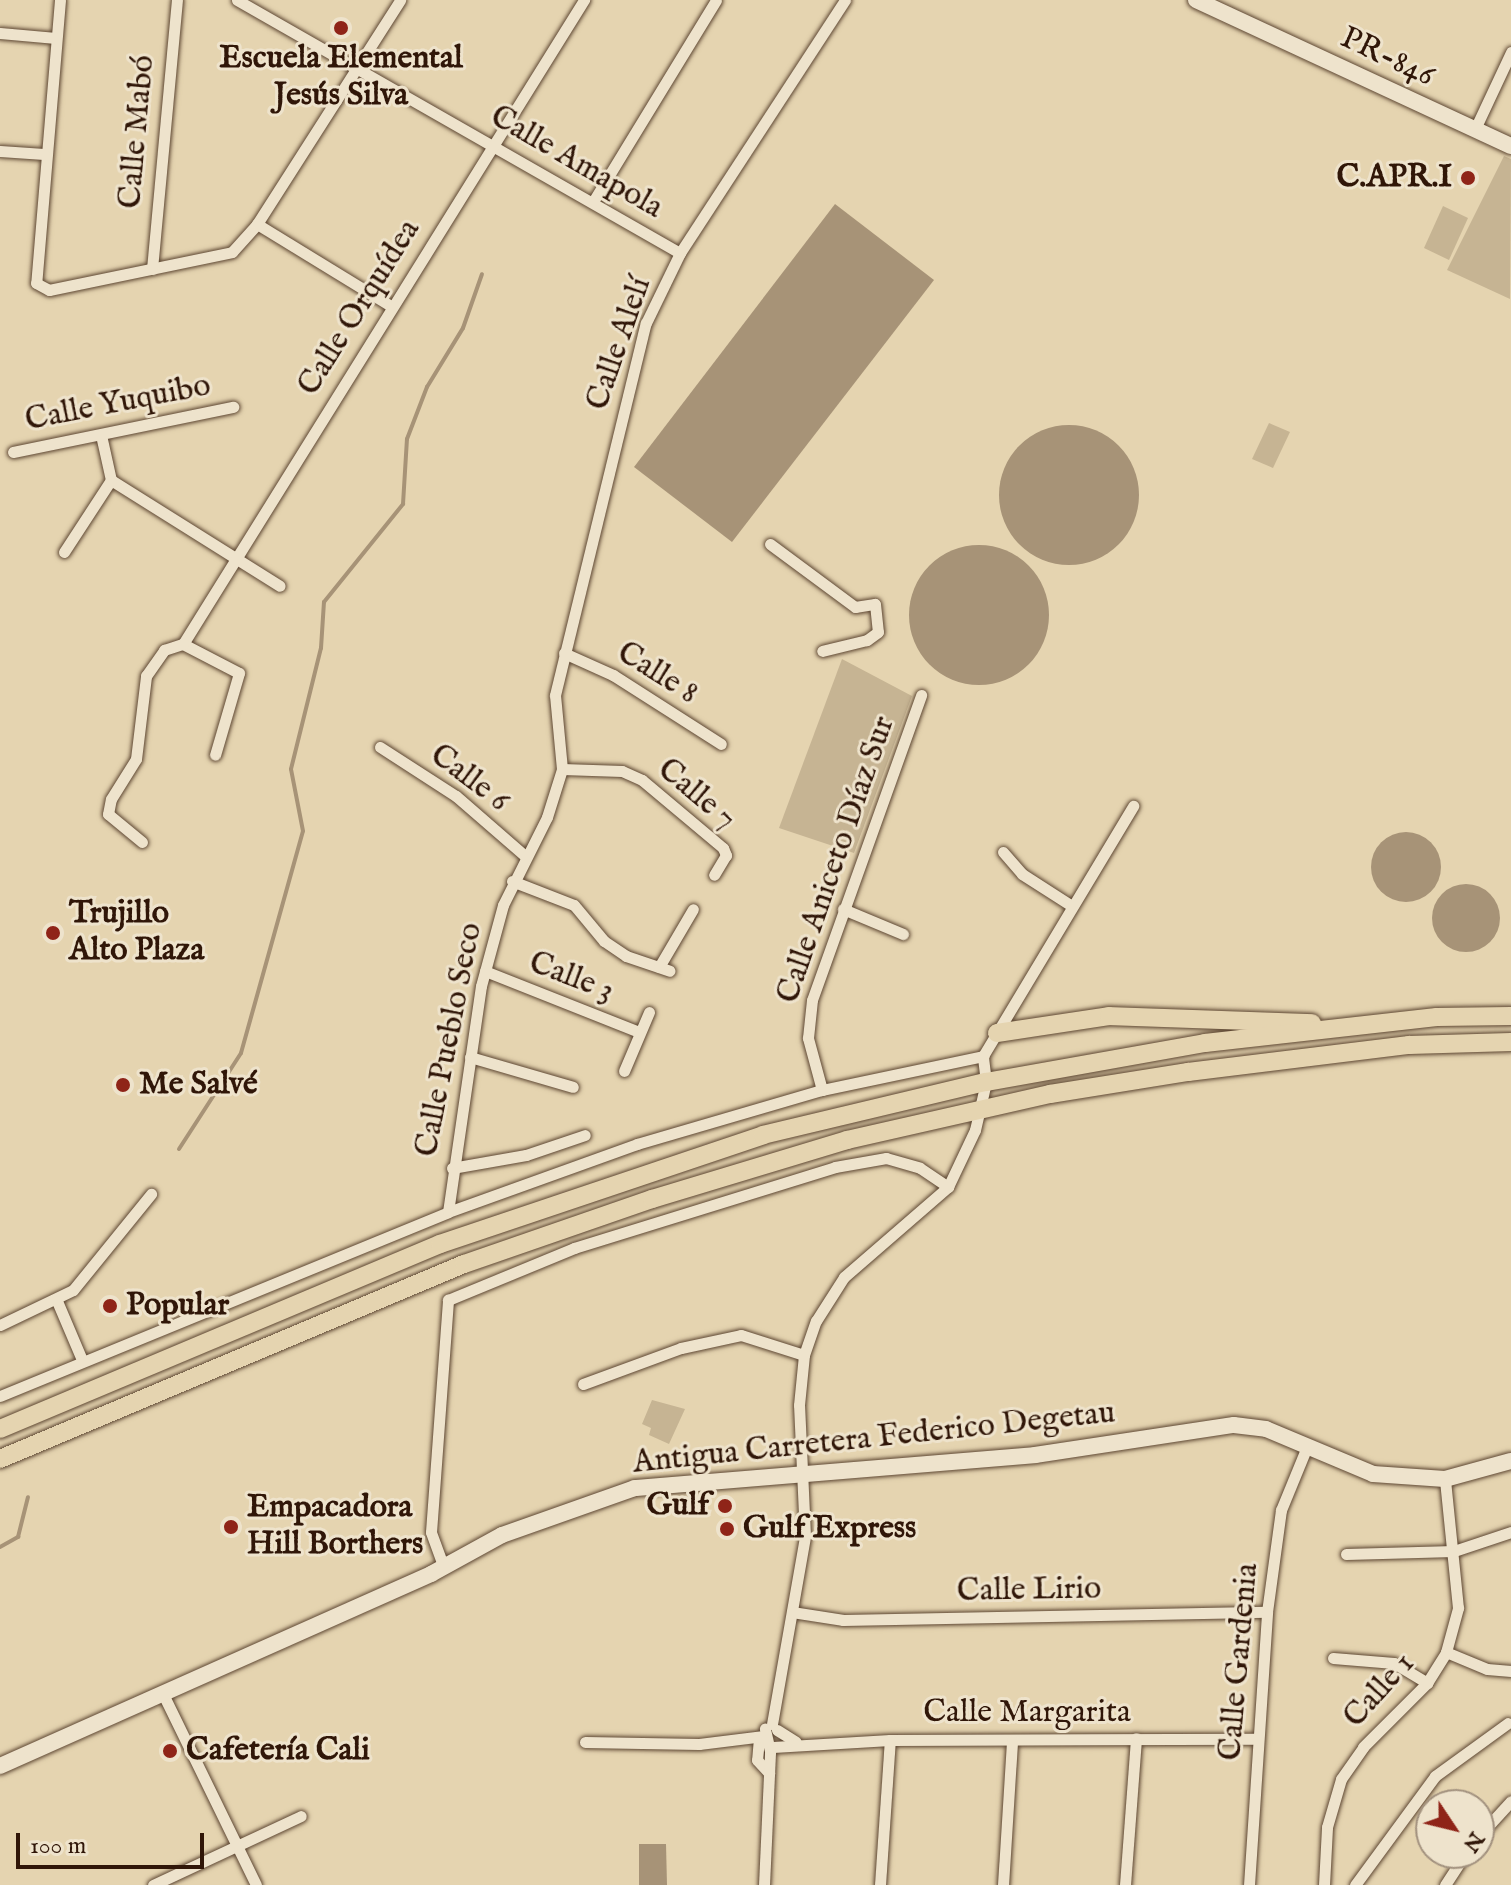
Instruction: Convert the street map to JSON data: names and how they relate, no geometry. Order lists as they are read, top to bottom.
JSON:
{
  "streets": {
    "street": [
      "PR-846",
      "Calle Mabó",
      "Calle Amapola",
      "Calle Orquídea",
      "Calle Alelí",
      "Calle Yuquibo",
      "Calle 8",
      "Calle 6",
      "Calle 7",
      "Calle Aniceto Díaz Sur",
      "Calle 3",
      "Calle Pueblo Seco",
      "Antigua Carretera Federico Degetau",
      "Calle Lirio",
      "Calle Gardenia",
      "Calle 1",
      "Calle Margarita"
    ]
  },
  "crossings": [
    ["Calle Amapola", "Calle Orquídea"],
    ["Calle Amapola", "Calle Alelí"],
    ["Calle Alelí", "Calle 8"],
    ["Calle Alelí", "Calle Pueblo Seco"],
    ["Calle 8", "Calle Pueblo Seco"],
    ["Calle 6", "Calle Pueblo Seco"],
    ["Calle 7", "Calle Pueblo Seco"],
    ["Calle 3", "Calle Pueblo Seco"],
    ["Antigua Carretera Federico Degetau", "Calle Gardenia"],
    ["Antigua Carretera Federico Degetau", "Calle 1"],
    ["Calle Lirio", "Calle Gardenia"],
    ["Calle Gardenia", "Calle Margarita"]
  ],
  "places": [
    "Escuela Elemental Jesús Silva",
    "C.APR.I",
    "Trujillo Alto Plaza",
    "Me Salvé",
    "Popular",
    "Gulf",
    "Empacadora Hill Borthers",
    "Gulf Express",
    "Cafetería Cali"
  ],
  "scale_bar": "100 m",
  "north": "bottom right"
}
